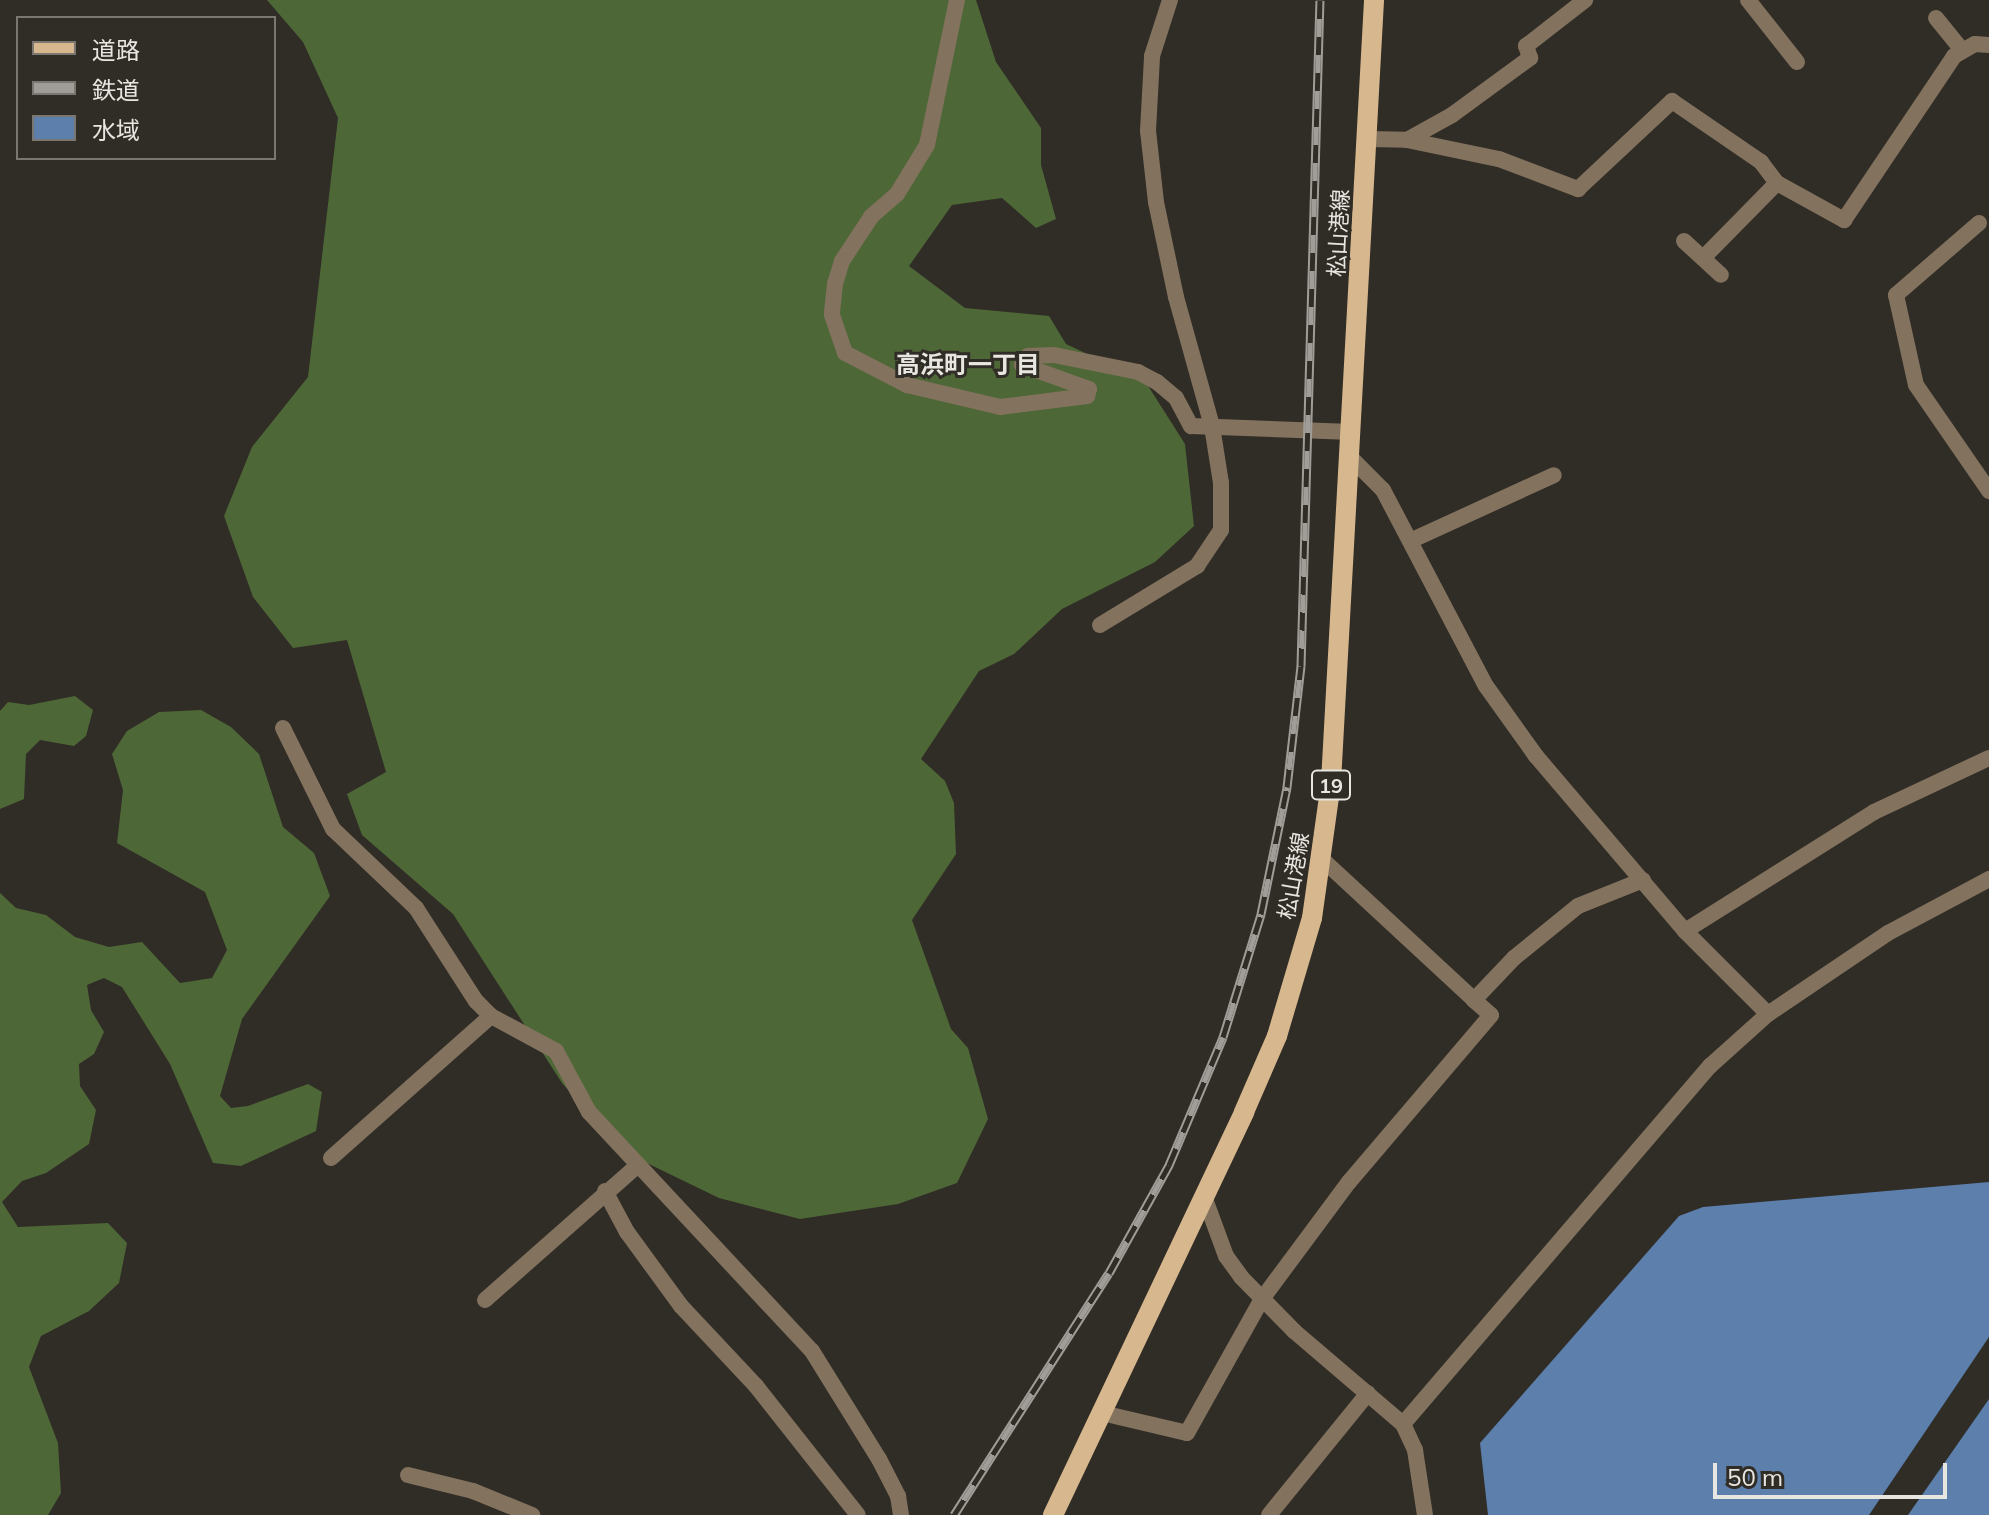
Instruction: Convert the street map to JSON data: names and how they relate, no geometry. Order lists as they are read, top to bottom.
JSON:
{
  "streets": {
    "main road": ["松山港線", "19"]
  },
  "districts": ["高浜町一丁目"],
  "legend": ["道路", "鉄道", "水域"],
  "scale_bar": "50 m"
}
